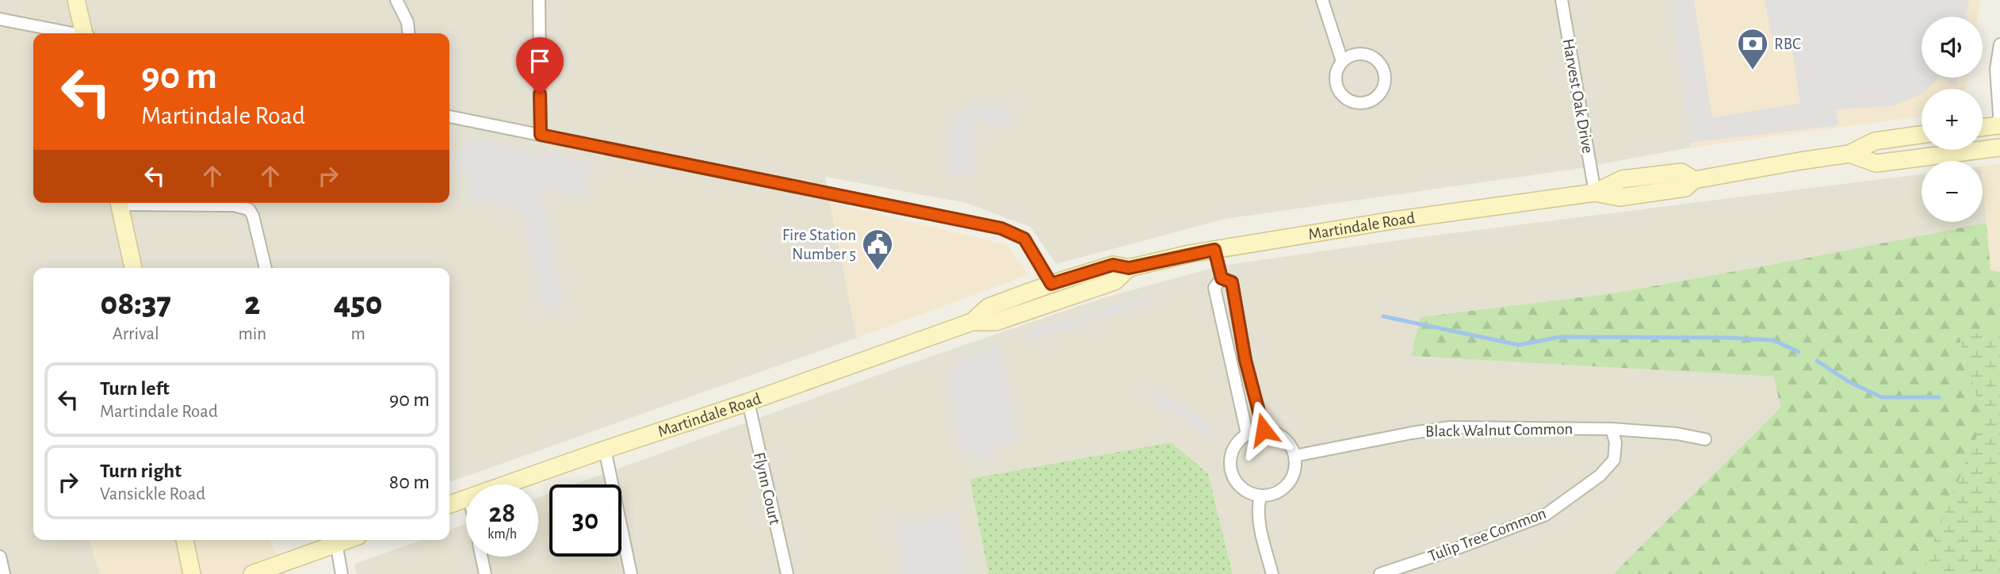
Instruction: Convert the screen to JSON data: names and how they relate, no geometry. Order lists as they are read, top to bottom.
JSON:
{
  "streets": {
    "main road": ["Martindale Road"],
    "street": [
      "Harvest Oak Drive",
      "Black Walnut Common",
      "Flynn Court",
      "Tulip Tree Common"
    ]
  },
  "crossings": [
    ["Harvest Oak Drive", "Martindale Road"],
    ["Martindale Road", "Flynn Court"],
    ["Black Walnut Common", "Tulip Tree Common"]
  ],
  "places": {
    "bank": ["RBC"],
    "public building": ["Fire Station Number 5"]
  },
  "page": {
    "map_buttons": ["+", "−"],
    "turn": ["90 m", "Martindale Road"],
    "eta": [
      "08:37",
      "Arrival",
      "2",
      "min",
      "450",
      "m"
    ],
    "list": [
      {
        "name": "Turn left",
        "note": "Martindale Road",
        "value": "90 m"
      },
      {
        "name": "Turn right",
        "note": "Vansickle Road",
        "value": "80 m"
      }
    ],
    "speed": "28 km/h",
    "limit": "30"
  }
}
